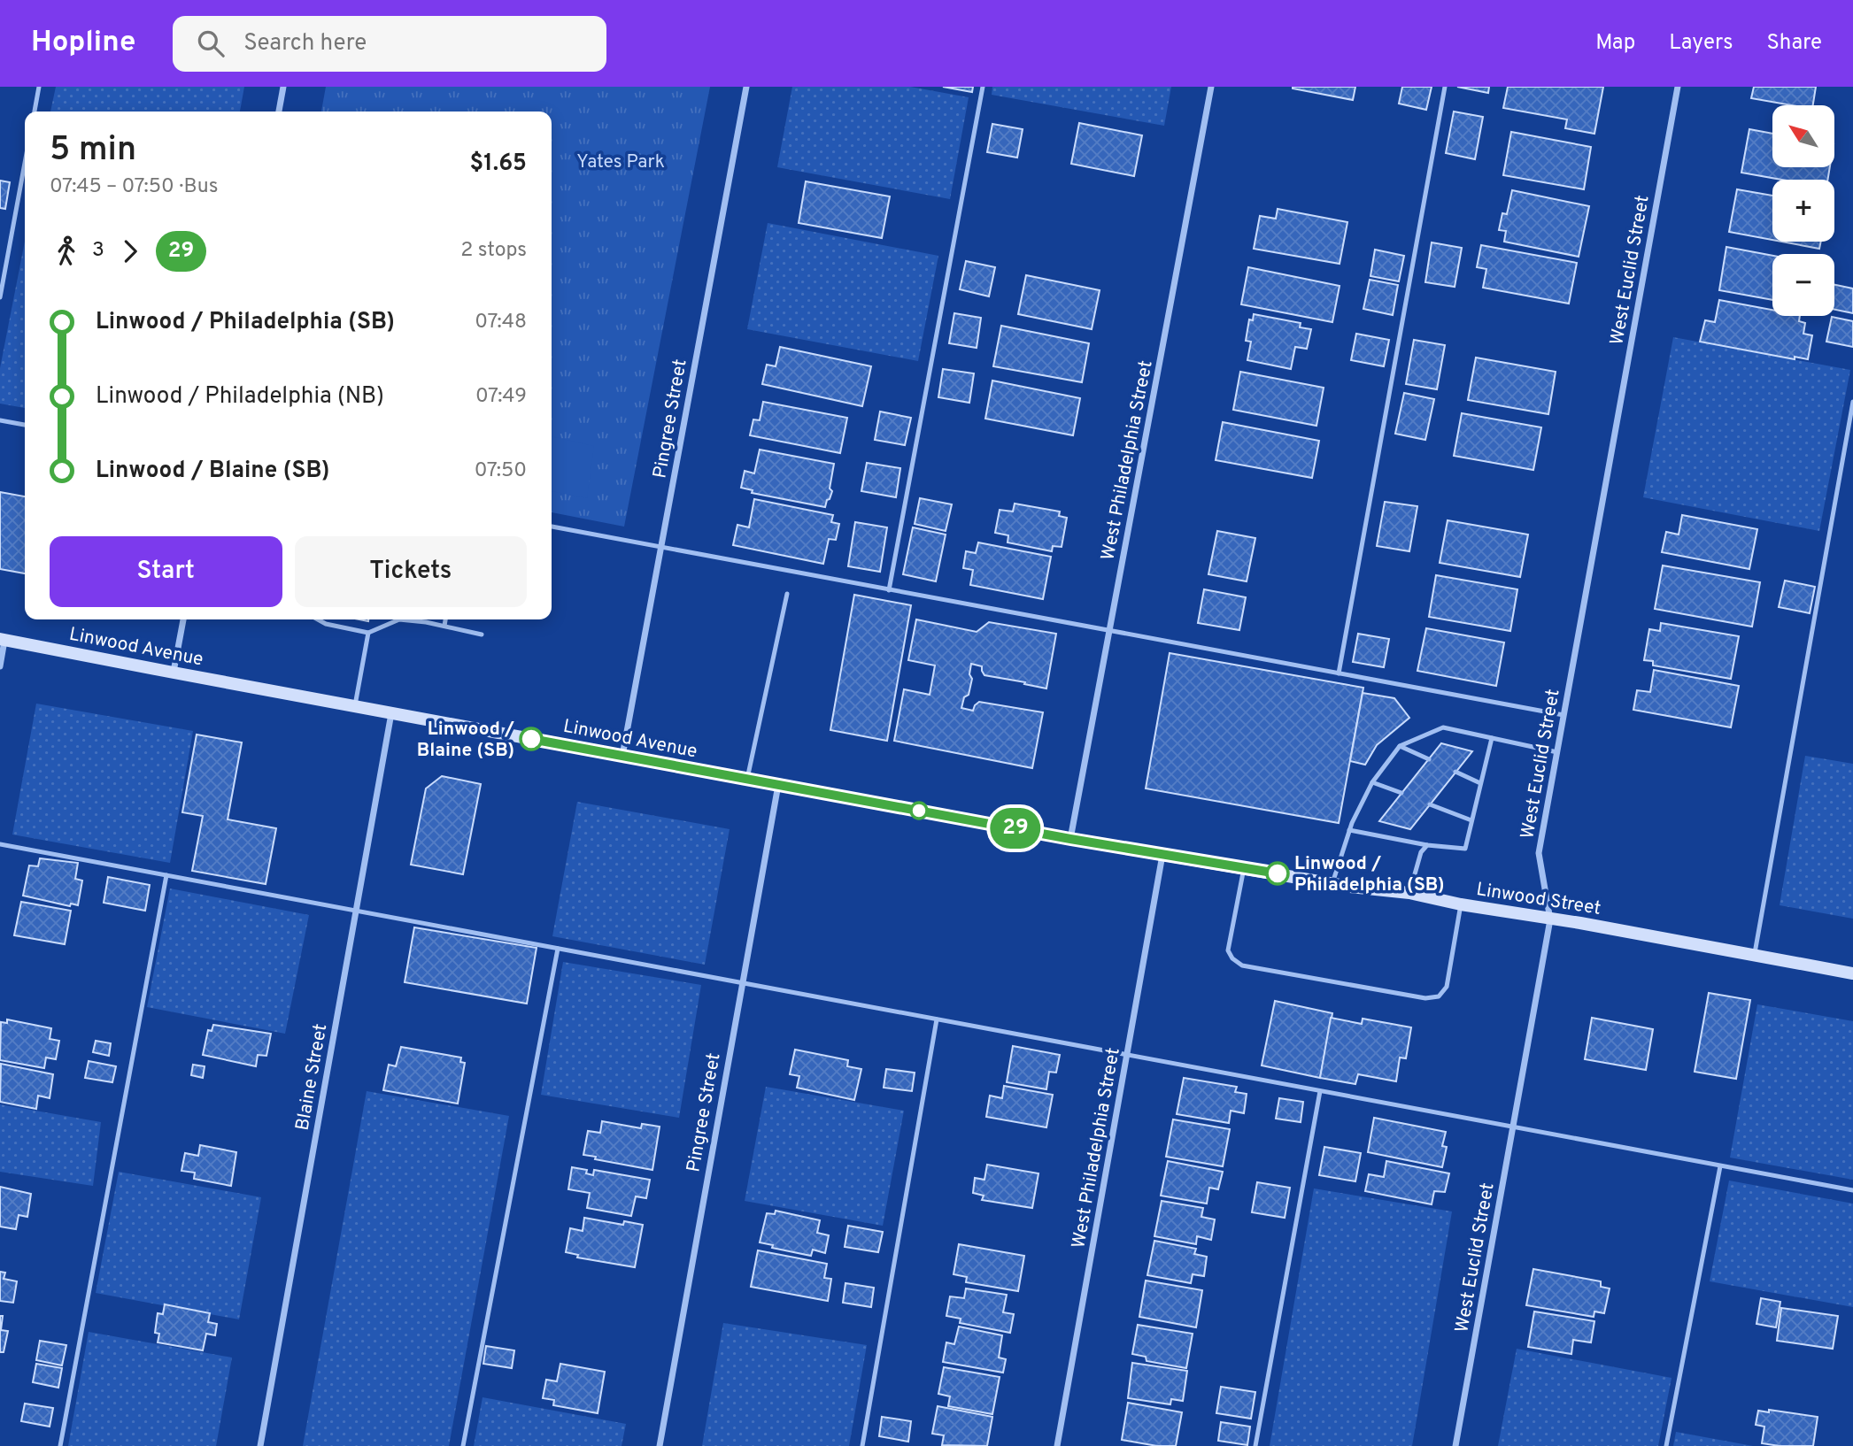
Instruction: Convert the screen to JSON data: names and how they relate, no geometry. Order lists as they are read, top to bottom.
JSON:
{
  "streets": {
    "street": [
      "West Euclid Street",
      "Pingree Street",
      "West Philadelphia Street",
      "Linwood Avenue",
      "Linwood Street",
      "Blaine Street"
    ]
  },
  "crossings": [
    ["West Euclid Street", "Linwood Street"],
    ["Pingree Street", "Linwood Avenue"],
    ["West Philadelphia Street", "Linwood Avenue"],
    ["West Philadelphia Street", "Linwood Street"],
    ["Linwood Avenue", "Linwood Street"],
    ["Linwood Avenue", "Blaine Street"]
  ],
  "parks": ["Yates Park"],
  "places": ["Linwood / Blaine (SB)", "Linwood / Philadelphia (SB)"],
  "lines": ["bus line 29"],
  "north": "top left",
  "page": {
    "header": "Hopline",
    "search": "Search here",
    "nav": ["Map", "Layers", "Share"],
    "on_map": "29",
    "map_buttons": ["+", "−"],
    "heading": ["5 min", "07:45 – 07:50 · Bus", "$1.65"],
    "legs": ["3", "29", "2 stops"],
    "list": [
      {
        "name": "Linwood / Philadelphia (SB)",
        "value": "07:48"
      },
      {
        "name": "Linwood / Philadelphia (NB)",
        "value": "07:49"
      },
      {
        "name": "Linwood / Blaine (SB)",
        "value": "07:50"
      }
    ],
    "buttons": ["Start", "Tickets"]
  }
}
